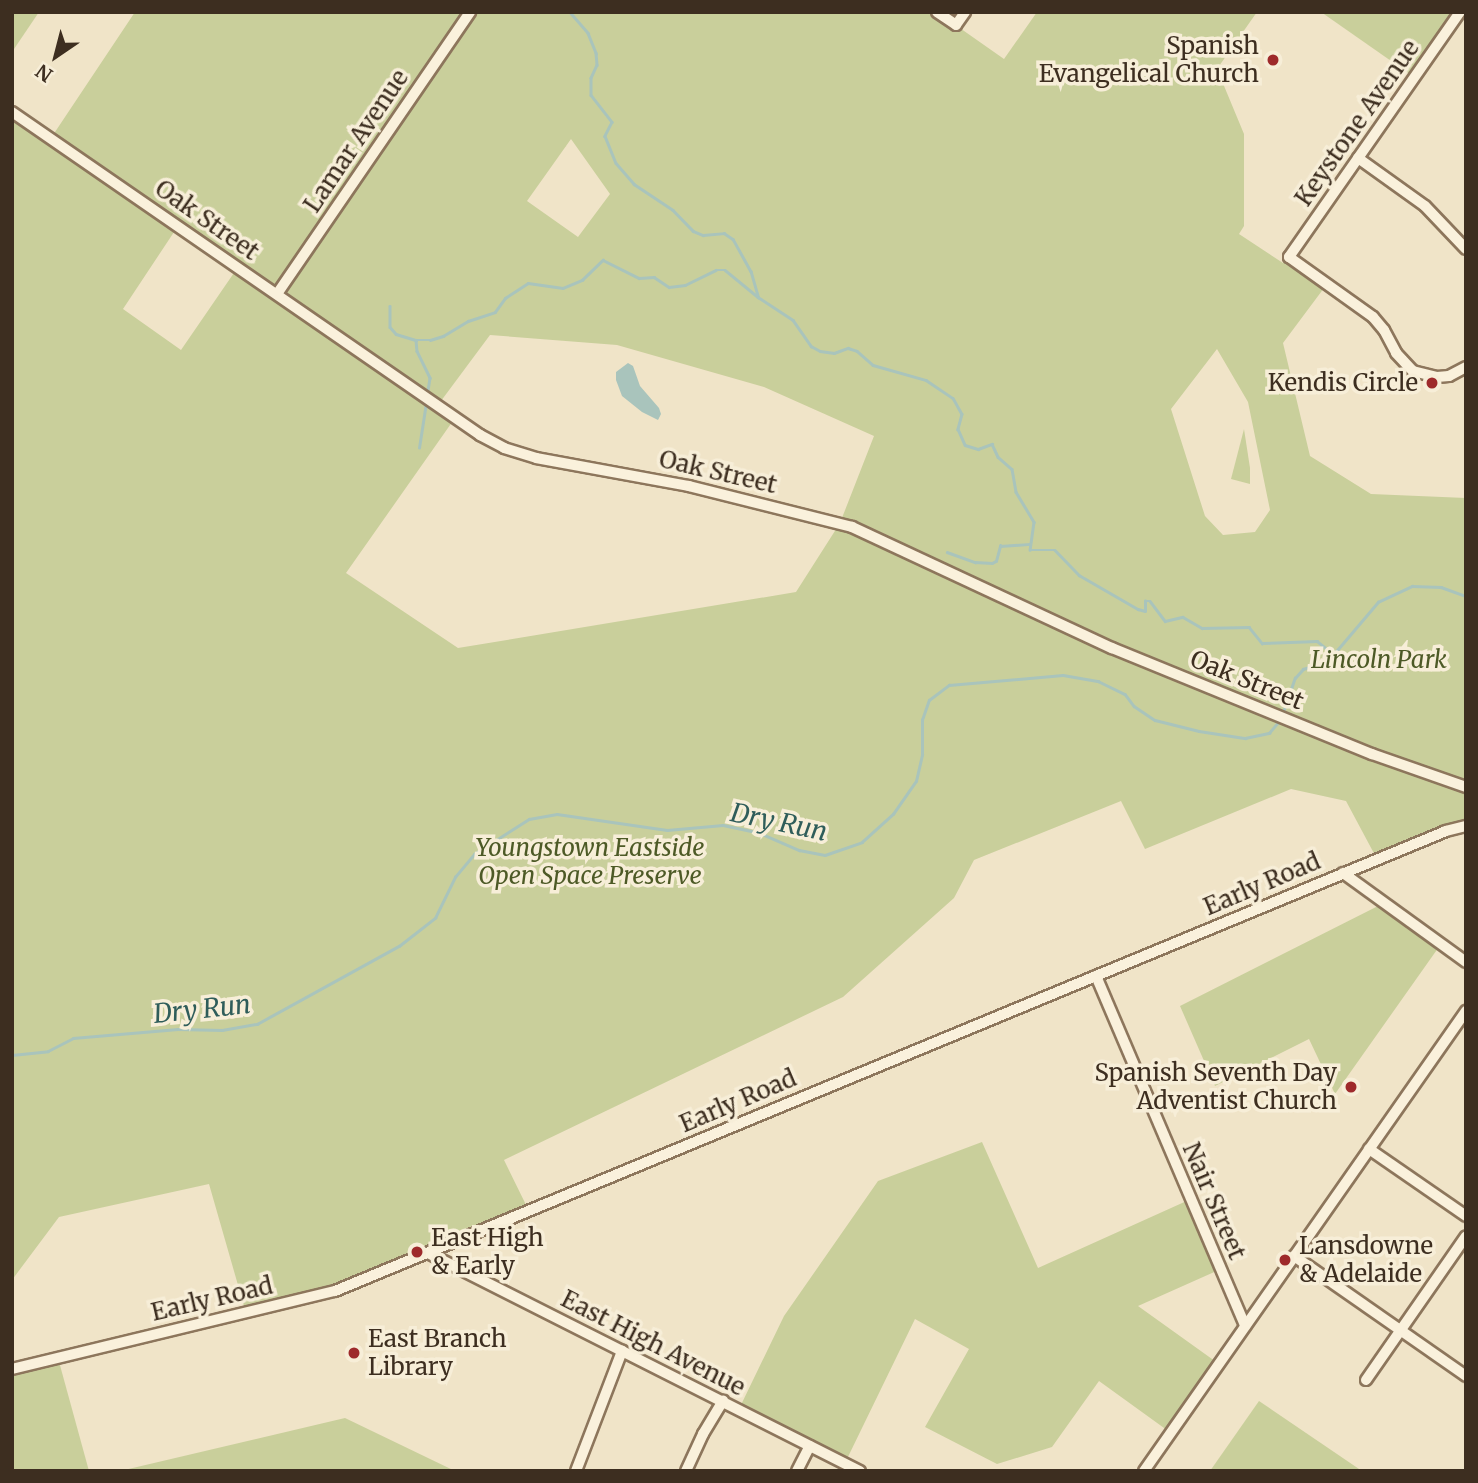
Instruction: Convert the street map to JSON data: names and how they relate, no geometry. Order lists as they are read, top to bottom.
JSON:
{
  "streets": {
    "street": [
      "Keystone Avenue",
      "Lamar Avenue",
      "Oak Street",
      "Early Road",
      "Nair Street",
      "East High Avenue"
    ]
  },
  "crossings": [
    ["Lamar Avenue", "Oak Street"],
    ["Early Road", "Nair Street"],
    ["Early Road", "East High Avenue"]
  ],
  "water": ["Dry Run"],
  "parks": ["Lincoln Park", "Youngstown Eastside Open Space Preserve"],
  "places": [
    "Spanish Evangelical Church",
    "Kendis Circle",
    "Spanish Seventh Day Adventist Church",
    "East High & Early",
    "Lansdowne & Adelaide",
    "East Branch Library"
  ],
  "north": "bottom left"
}
